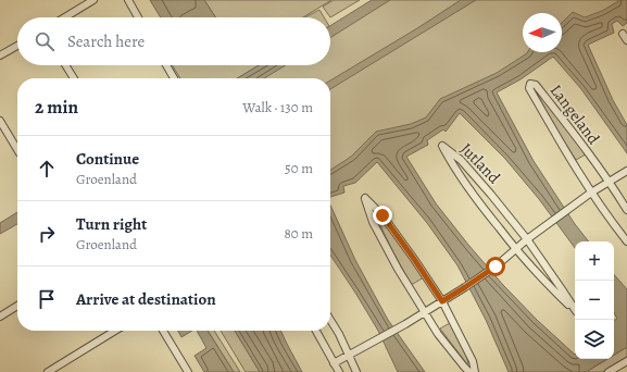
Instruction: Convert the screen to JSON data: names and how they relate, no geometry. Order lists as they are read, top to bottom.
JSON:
{
  "streets": {
    "street": ["Langeland", "Jutland"]
  },
  "north": "left",
  "page": {
    "search": "Search here",
    "heading": ["2 min", "Walk · 130 m"],
    "list": [
      ["Continue", "Groenland", "50 m"],
      ["Turn right", "Groenland", "80 m"],
      "Arrive at destination"
    ],
    "map_buttons": ["+", "−"]
  }
}
